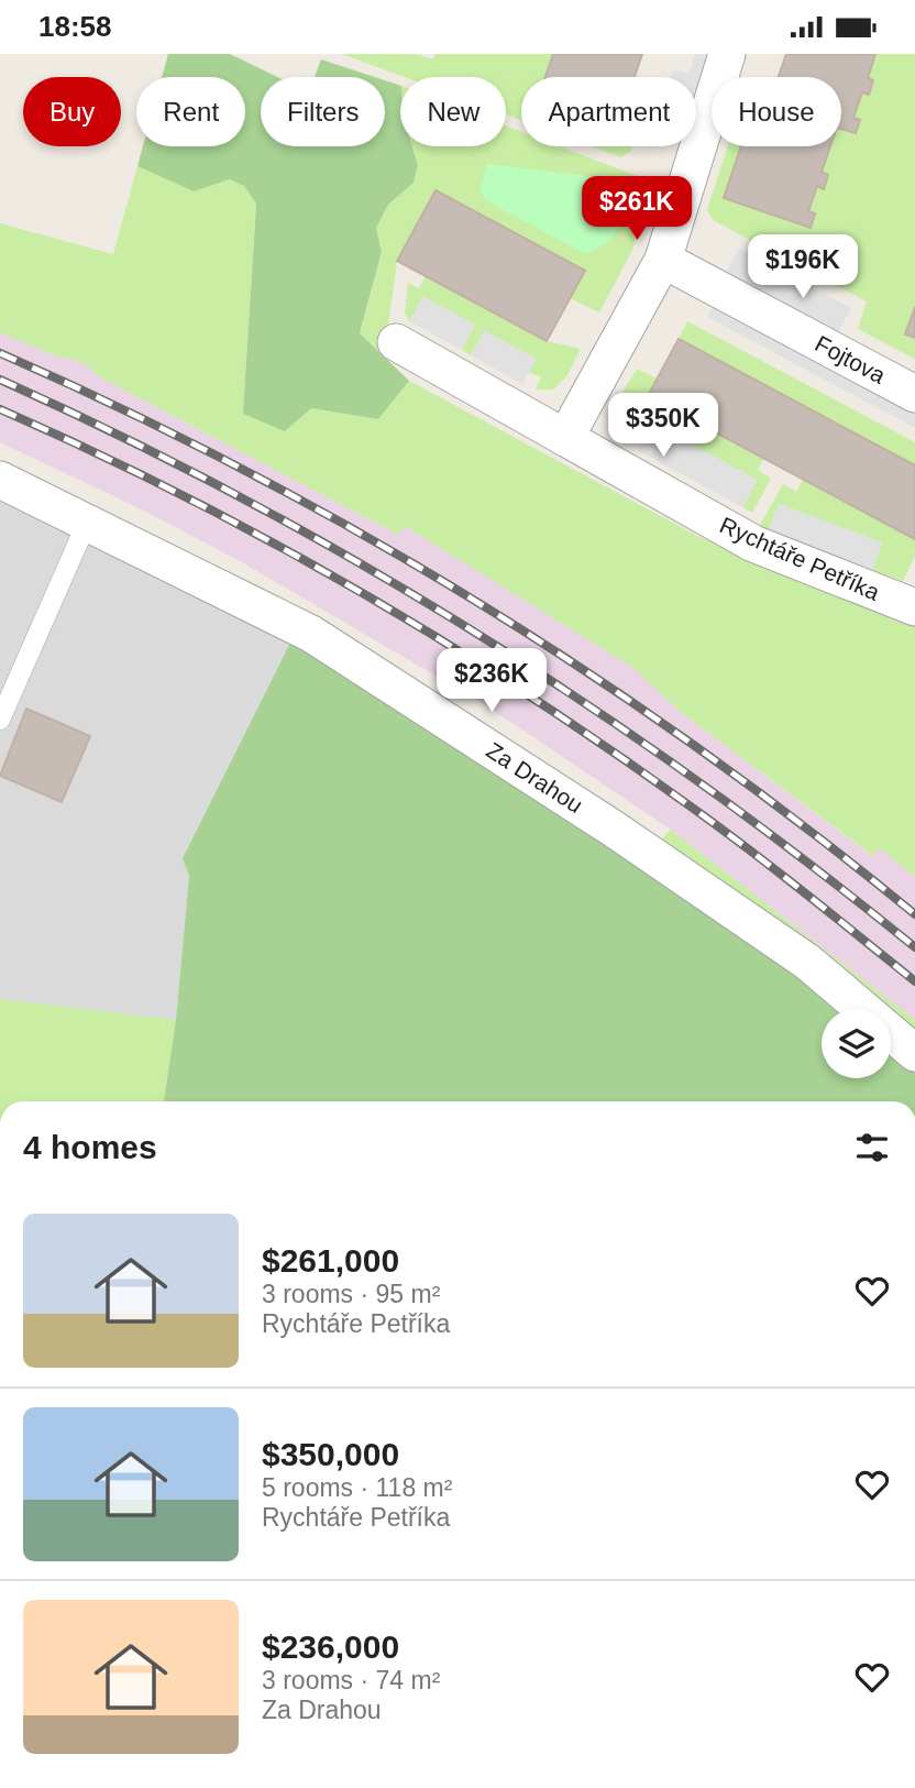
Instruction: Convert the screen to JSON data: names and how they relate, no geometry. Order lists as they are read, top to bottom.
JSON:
{
  "streets": {
    "street": ["Fojtova", "Rychtáře Petříka", "Za Drahou"]
  },
  "page": {
    "status": "18:58",
    "chip": [
      "Buy",
      "Rent",
      "Filters",
      "New",
      "Apartment",
      "House"
    ],
    "price": [
      "$261K",
      "$196K",
      "$350K",
      "$236K"
    ],
    "heading": "4 homes",
    "list": [
      {
        "name": "$261,000",
        "note": "3 rooms · 95 m² · Rychtáře Petříka"
      },
      {
        "name": "$350,000",
        "note": "5 rooms · 118 m² · Rychtáře Petříka"
      },
      {
        "name": "$236,000",
        "note": "3 rooms · 74 m² · Za Drahou"
      }
    ]
  }
}
